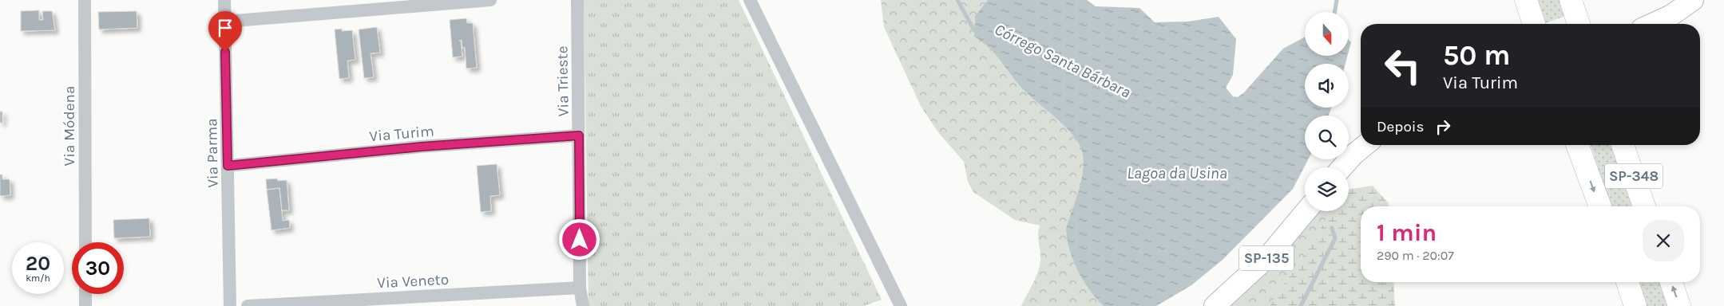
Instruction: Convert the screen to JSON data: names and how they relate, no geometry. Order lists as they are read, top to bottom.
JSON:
{
  "streets": {
    "highway": ["SP-348"],
    "main road": ["SP-135"],
    "street": [
      "Via Trieste",
      "Via Módena",
      "Via Turim",
      "Via Parma",
      "Via Veneto"
    ]
  },
  "crossings": [
    ["Via Trieste", "Via Turim"],
    ["Via Trieste", "Via Veneto"],
    ["Via Turim", "Via Parma"]
  ],
  "water": ["Córrego Santa Bárbara", "Lagoa da Usina"],
  "north": "bottom",
  "page": {
    "turn": ["50 m", "Via Turim"],
    "then": "Depois",
    "heading": ["1 min", "290 m · 20:07"],
    "speed": "20 km/h",
    "limit": "30"
  }
}
